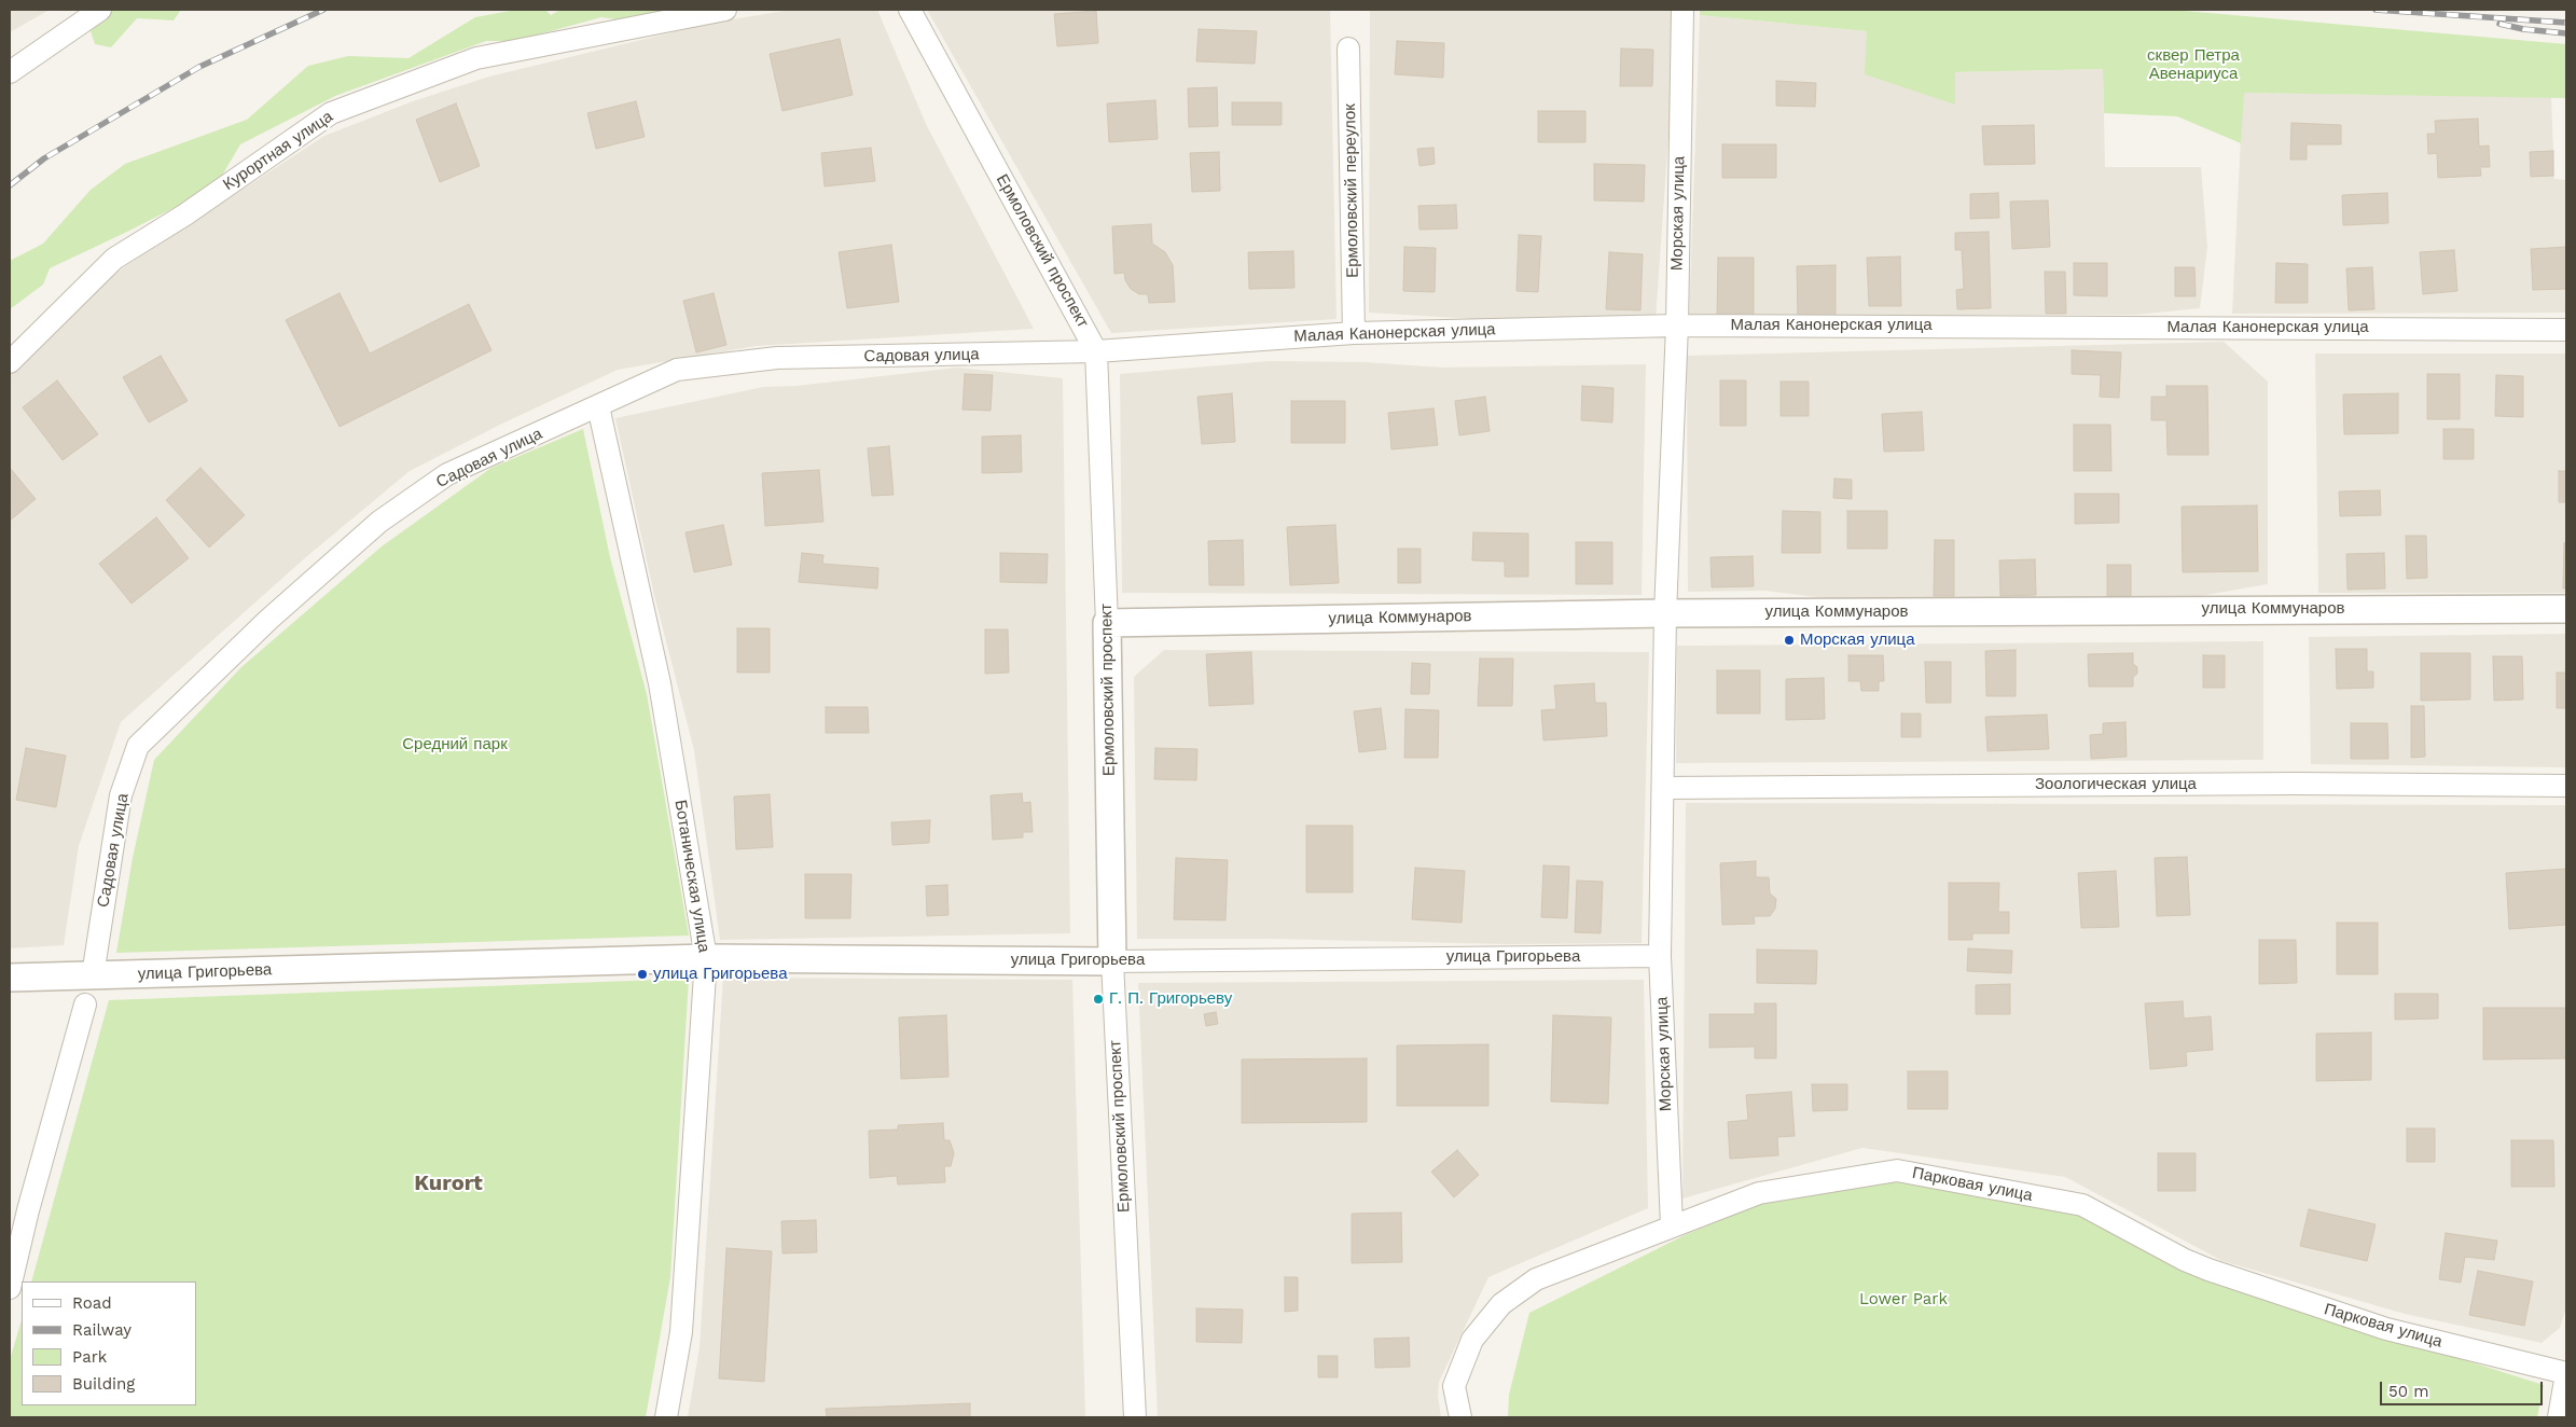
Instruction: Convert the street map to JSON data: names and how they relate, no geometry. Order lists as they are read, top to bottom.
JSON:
{
  "streets": {
    "street": [
      "Курортная улица",
      "Ермоловский переулок",
      "Морская улица",
      "Ермоловский проспект",
      "Малая Канонерская улица",
      "Садовая улица",
      "улица Коммунаров",
      "Зоологическая улица",
      "Ботаническая улица",
      "улица Григорьева",
      "Парковая улица"
    ]
  },
  "crossings": [
    ["Ермоловский переулок", "Малая Канонерская улица"],
    ["Морская улица", "Малая Канонерская улица"],
    ["Морская улица", "улица Коммунаров"],
    ["Морская улица", "Зоологическая улица"],
    ["Морская улица", "улица Григорьева"],
    ["Морская улица", "Парковая улица"],
    ["Ермоловский проспект", "Малая Канонерская улица"],
    ["Ермоловский проспект", "Садовая улица"],
    ["Ермоловский проспект", "улица Коммунаров"],
    ["Ермоловский проспект", "улица Григорьева"],
    ["Малая Канонерская улица", "Садовая улица"],
    ["Садовая улица", "Ботаническая улица"],
    ["Садовая улица", "улица Григорьева"],
    ["Ботаническая улица", "улица Григорьева"]
  ],
  "districts": ["Kurort"],
  "parks": ["сквер Петра Авенариуса", "Средний парк", "Lower Park"],
  "places": ["Морская улица", "улица Григорьева", "Г. П. Григорьеву"],
  "legend": [
    "Road",
    "Railway",
    "Park",
    "Building"
  ],
  "scale_bar": "50 m"
}
